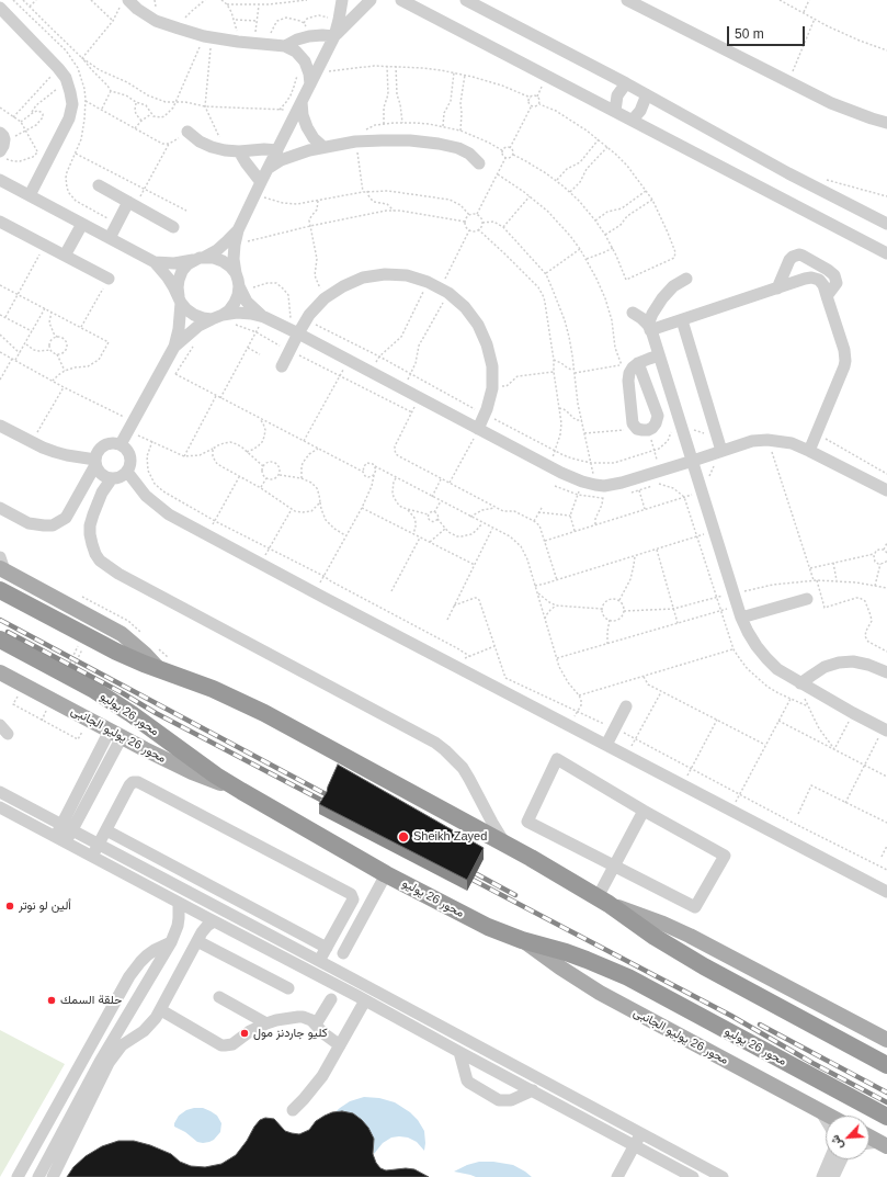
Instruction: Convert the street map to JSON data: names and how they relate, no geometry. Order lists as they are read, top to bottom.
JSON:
{
  "streets": {
    "highway": ["محور 26 يوليو"],
    "main road": ["محور 26 يوليو الجانبى"]
  },
  "crossings": [
    ["محور 26 يوليو", "محور 26 يوليو الجانبى"]
  ],
  "places": [
    "Sheikh Zayed",
    "ألين لو نوتر",
    "حلقة السمك",
    "كليو جاردنز مول"
  ],
  "scale_bar": "50 m",
  "north": "bottom left"
}
